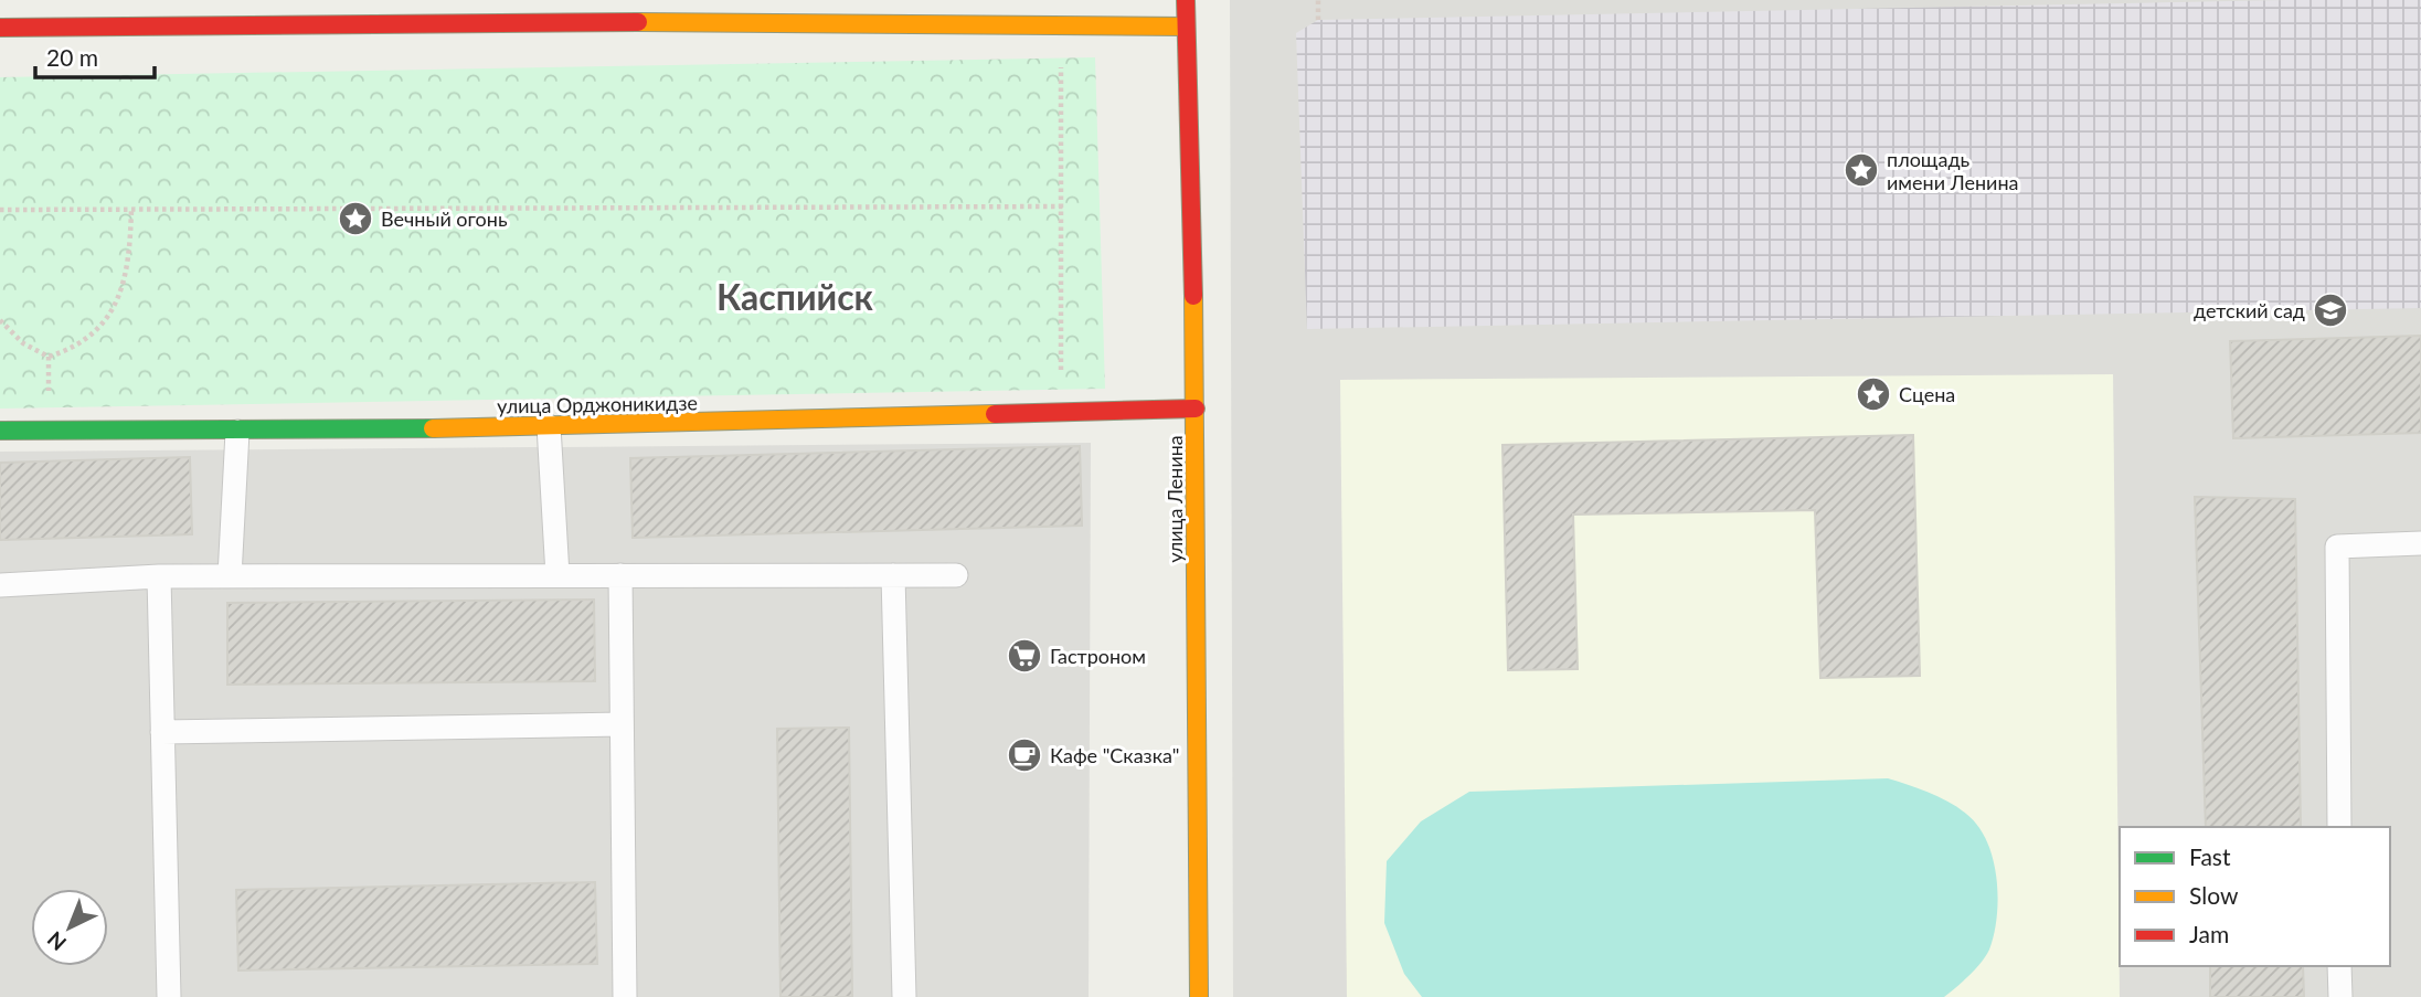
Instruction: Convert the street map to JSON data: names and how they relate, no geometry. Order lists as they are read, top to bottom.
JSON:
{
  "streets": {
    "street": ["улица Орджоникидзе", "улица Ленина"]
  },
  "crossings": [
    ["улица Орджоникидзе", "улица Ленина"]
  ],
  "districts": ["Каспийск"],
  "places": {
    "place": ["площадь имени Ленина", "Вечный огонь", "Сцена"],
    "school or university": ["детский сад"],
    "supermarket": ["Гастроном"],
    "cafe": ["Кафе \"Сказка\""]
  },
  "legend": ["Fast", "Slow", "Jam"],
  "scale_bar": "20 m",
  "north": "bottom left"
}
